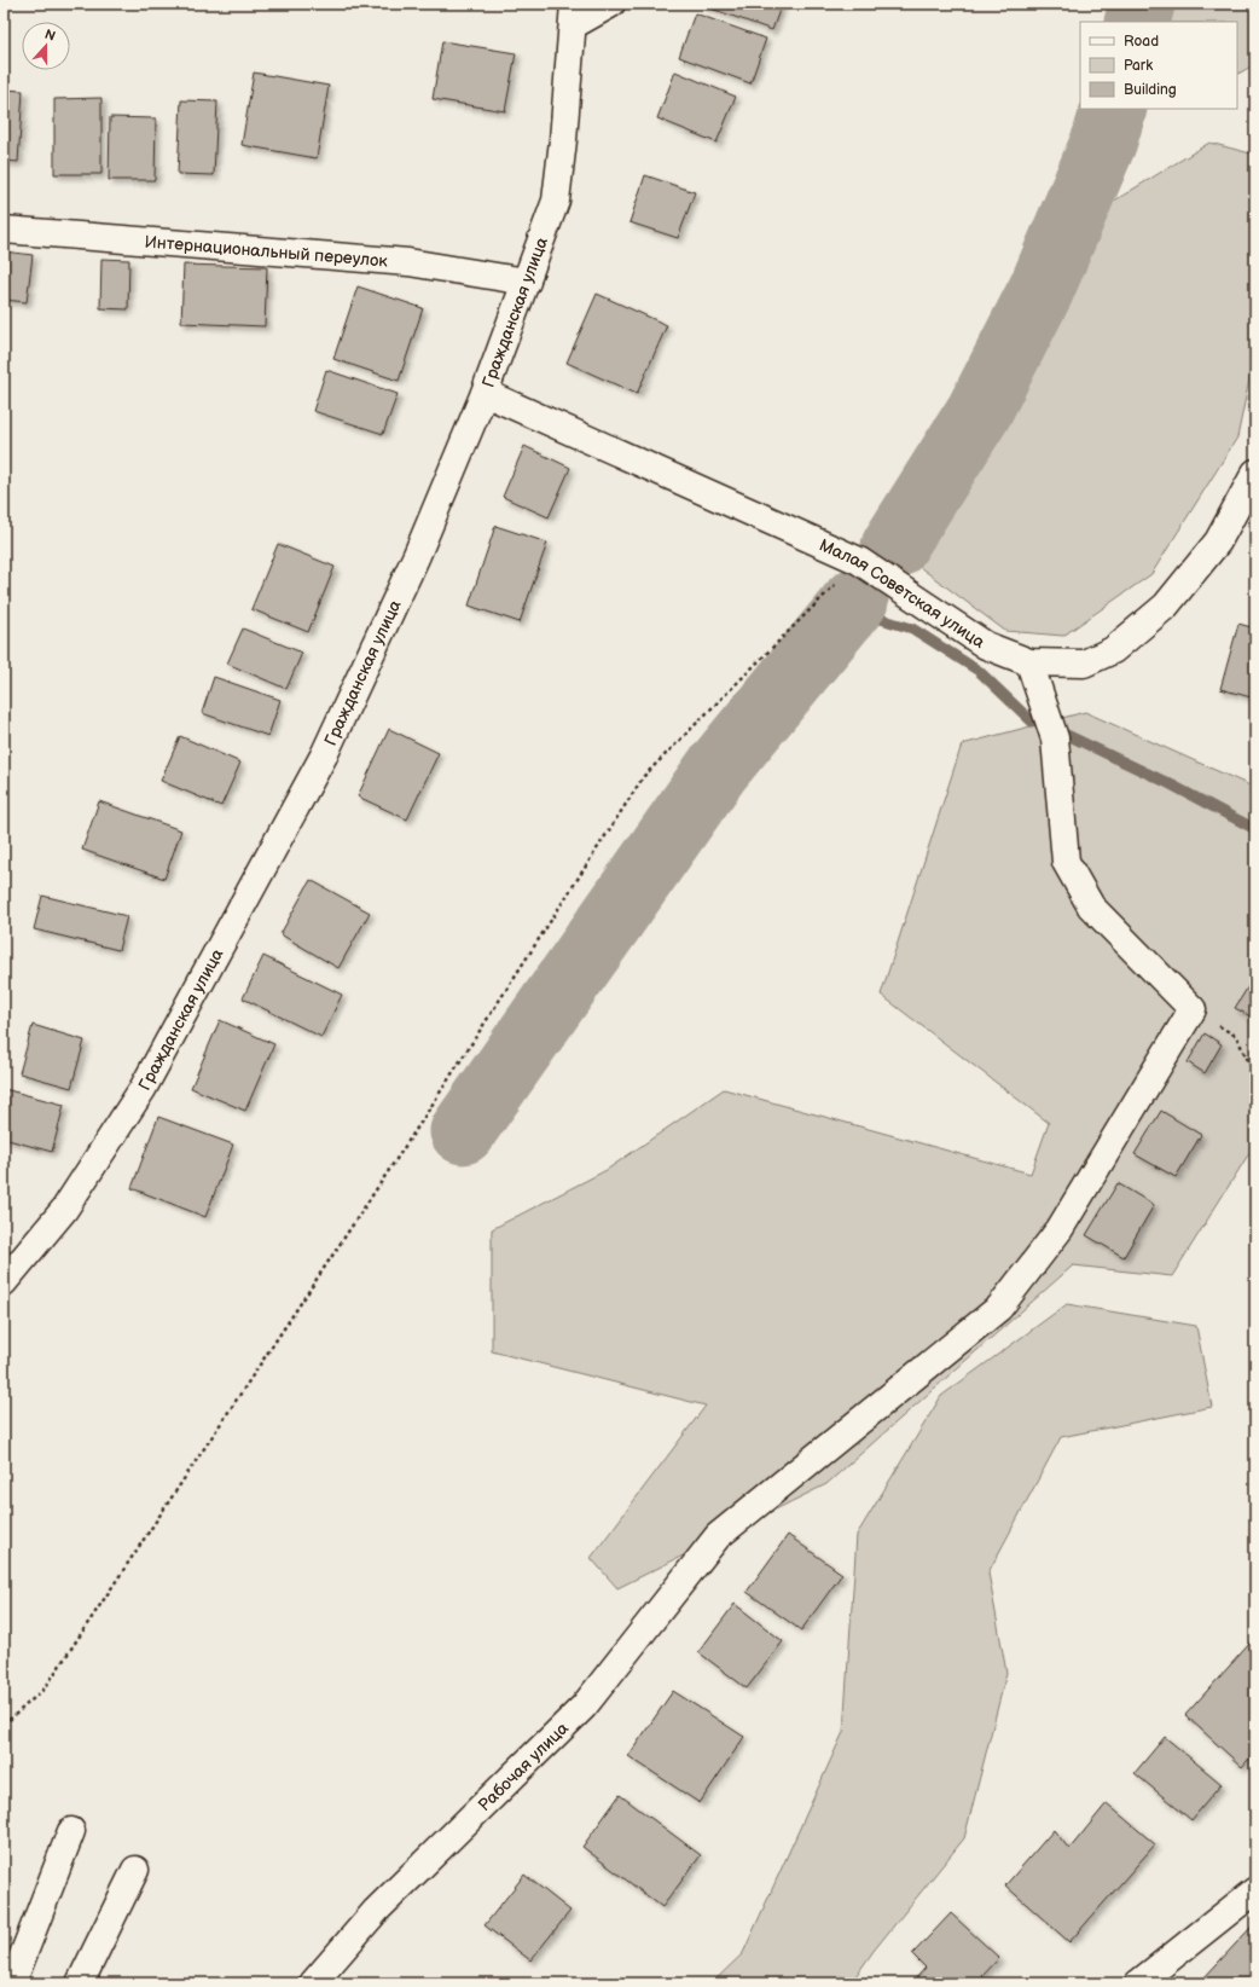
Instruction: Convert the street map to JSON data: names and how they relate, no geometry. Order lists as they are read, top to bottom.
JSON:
{
  "streets": {
    "street": [
      "Интернациональный переулок",
      "Гражданская улица",
      "Малая Советская улица",
      "Рабочая улица"
    ]
  },
  "crossings": [
    ["Интернациональный переулок", "Гражданская улица"],
    ["Гражданская улица", "Малая Советская улица"]
  ],
  "legend": ["Road", "Park", "Building"],
  "north": "top"
}
